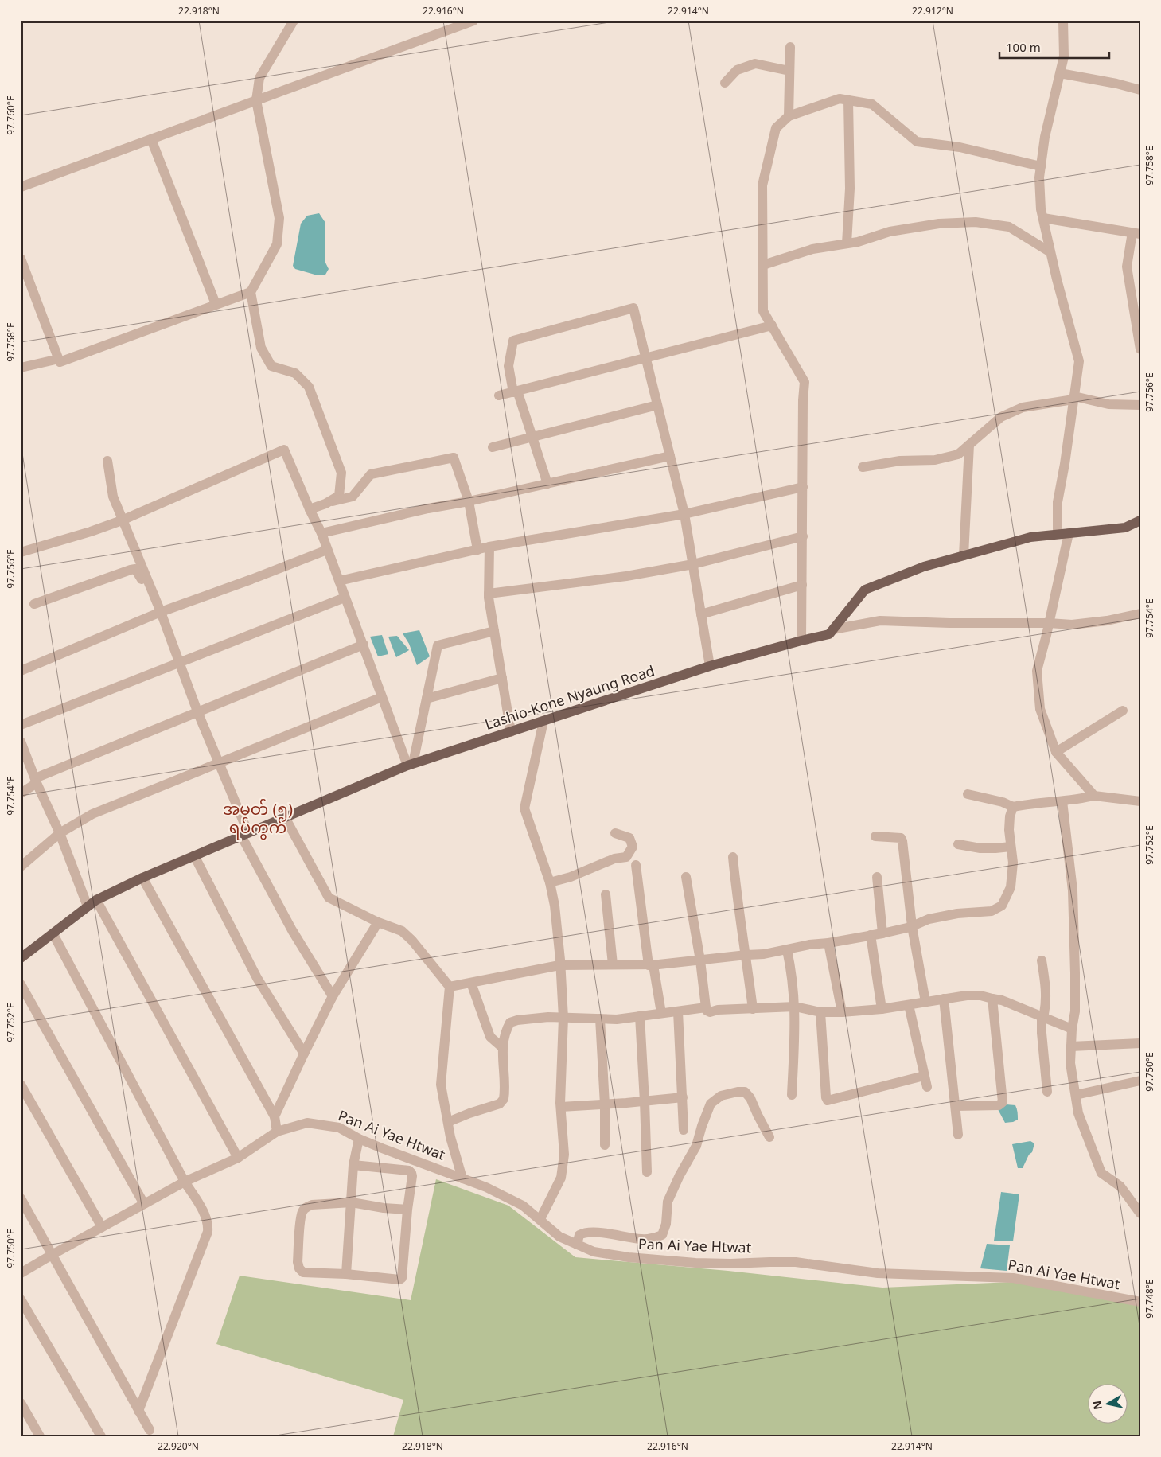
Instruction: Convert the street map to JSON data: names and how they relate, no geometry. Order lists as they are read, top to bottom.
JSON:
{
  "streets": {
    "main road": ["Lashio-Kone Nyaung Road"],
    "street": ["Pan Ai Yae Htwat"]
  },
  "districts": ["အမှတ် (၅) ရပ်ကွက်"],
  "scale_bar": "100 m",
  "north": "left",
  "coordinates": [
    "22.918°N",
    "22.916°N",
    "22.914°N",
    "22.912°N",
    "97.760°E",
    "97.758°E",
    "97.756°E",
    "97.754°E",
    "97.752°E",
    "97.750°E",
    "97.748°E",
    "22.920°N"
  ]
}
